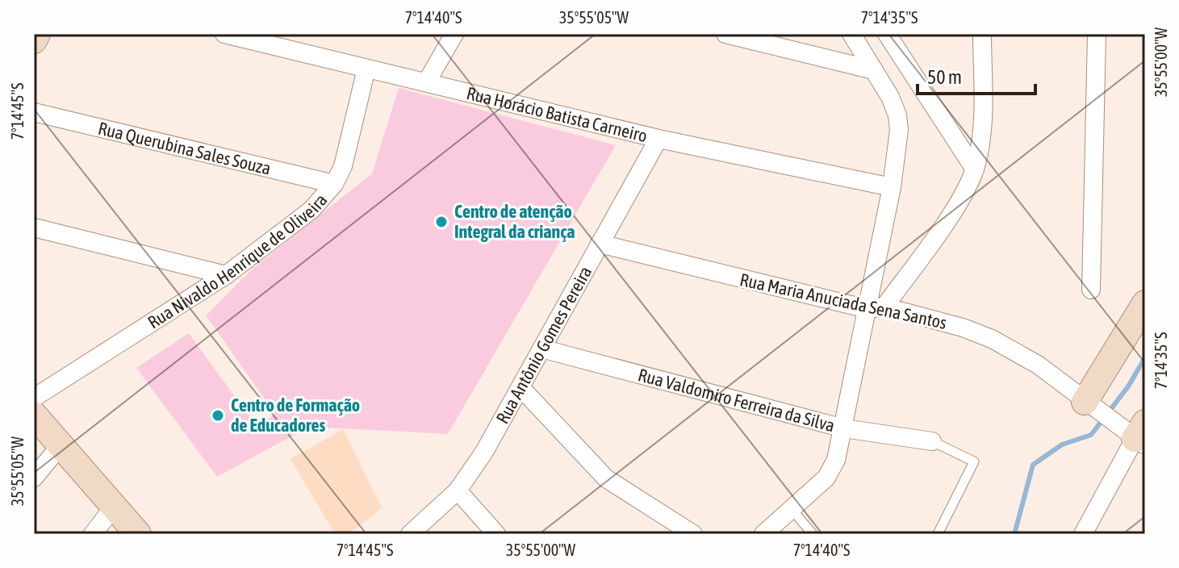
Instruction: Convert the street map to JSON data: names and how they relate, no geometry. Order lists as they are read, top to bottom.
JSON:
{
  "streets": {
    "street": [
      "Rua Horácio Batista Carneiro",
      "Rua Querubina Sales Souza",
      "Rua Nivaldo Henrique de Oliveira",
      "Rua Maria Anuciada Sena Santos",
      "Rua Antônio Gomes Pereira",
      "Rua Valdomiro Ferreira da Silva"
    ]
  },
  "crossings": [
    ["Rua Horácio Batista Carneiro", "Rua Nivaldo Henrique de Oliveira"],
    ["Rua Horácio Batista Carneiro", "Rua Antônio Gomes Pereira"],
    ["Rua Querubina Sales Souza", "Rua Nivaldo Henrique de Oliveira"],
    ["Rua Maria Anuciada Sena Santos", "Rua Antônio Gomes Pereira"],
    ["Rua Antônio Gomes Pereira", "Rua Valdomiro Ferreira da Silva"]
  ],
  "places": ["Centro de atenção Integral da criança", "Centro de Formação de Educadores"],
  "scale_bar": "50 m",
  "coordinates": [
    "7°14'40\"S",
    "35°55'05\"W",
    "7°14'35\"S",
    "35°55'00\"W",
    "7°14'45\"S"
  ]
}
